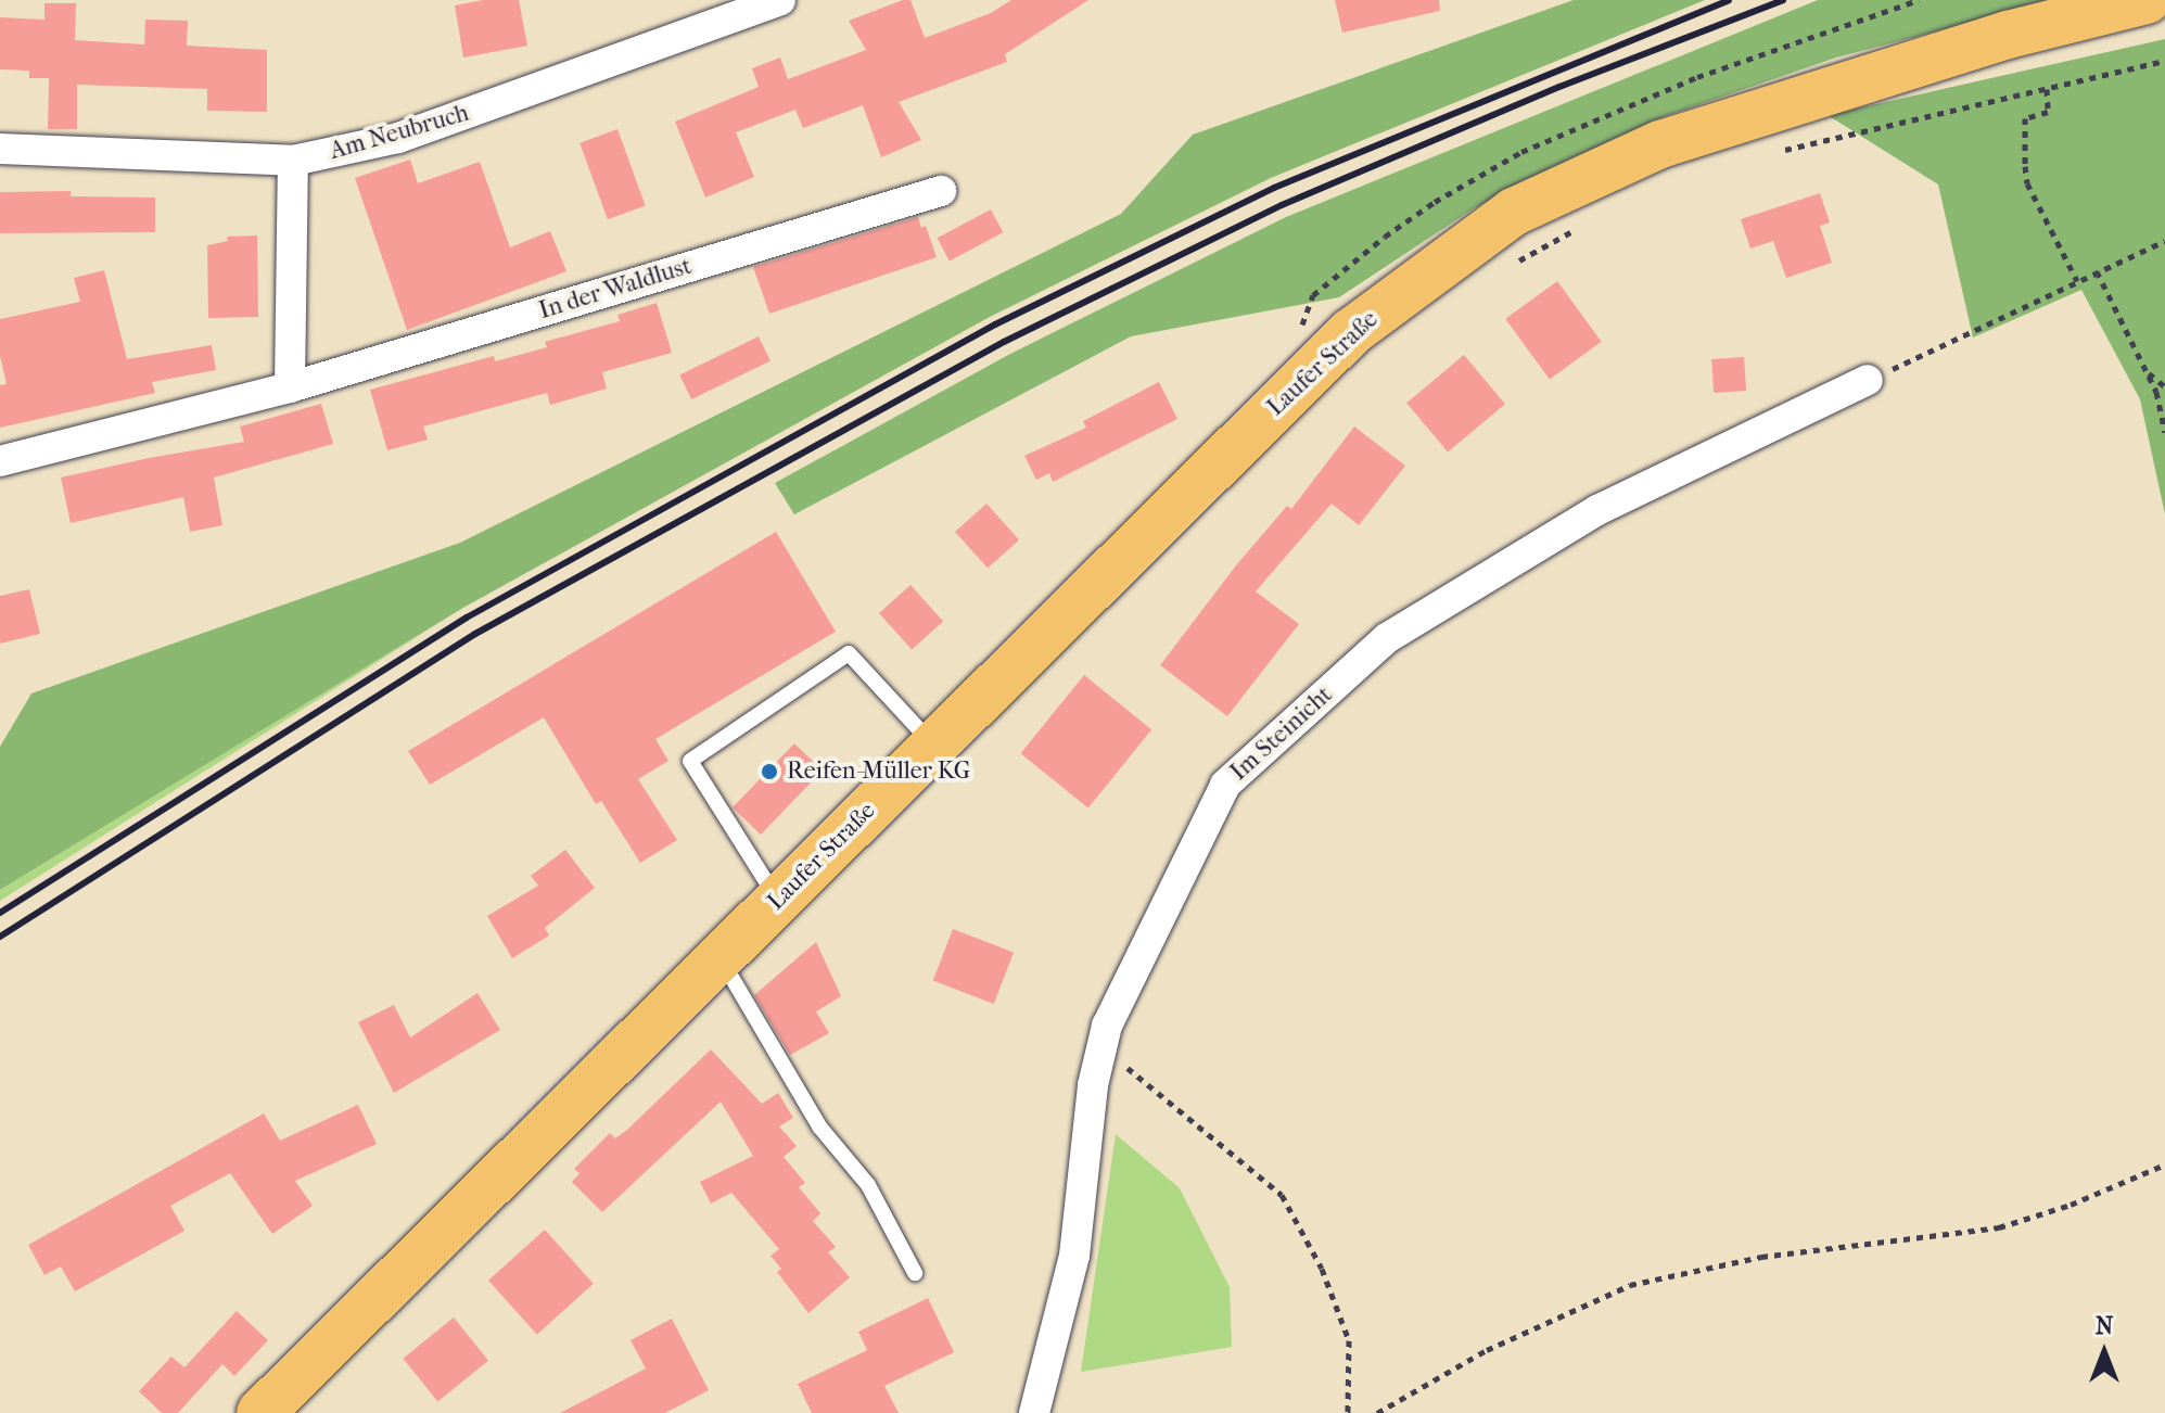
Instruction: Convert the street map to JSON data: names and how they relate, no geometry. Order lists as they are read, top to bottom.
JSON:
{
  "streets": {
    "main road": ["Laufer Straße"],
    "street": ["Am Neubruch", "In der Waldlust", "Im Steinicht"]
  },
  "places": ["Reifen-Müller KG"],
  "north": "top"
}
